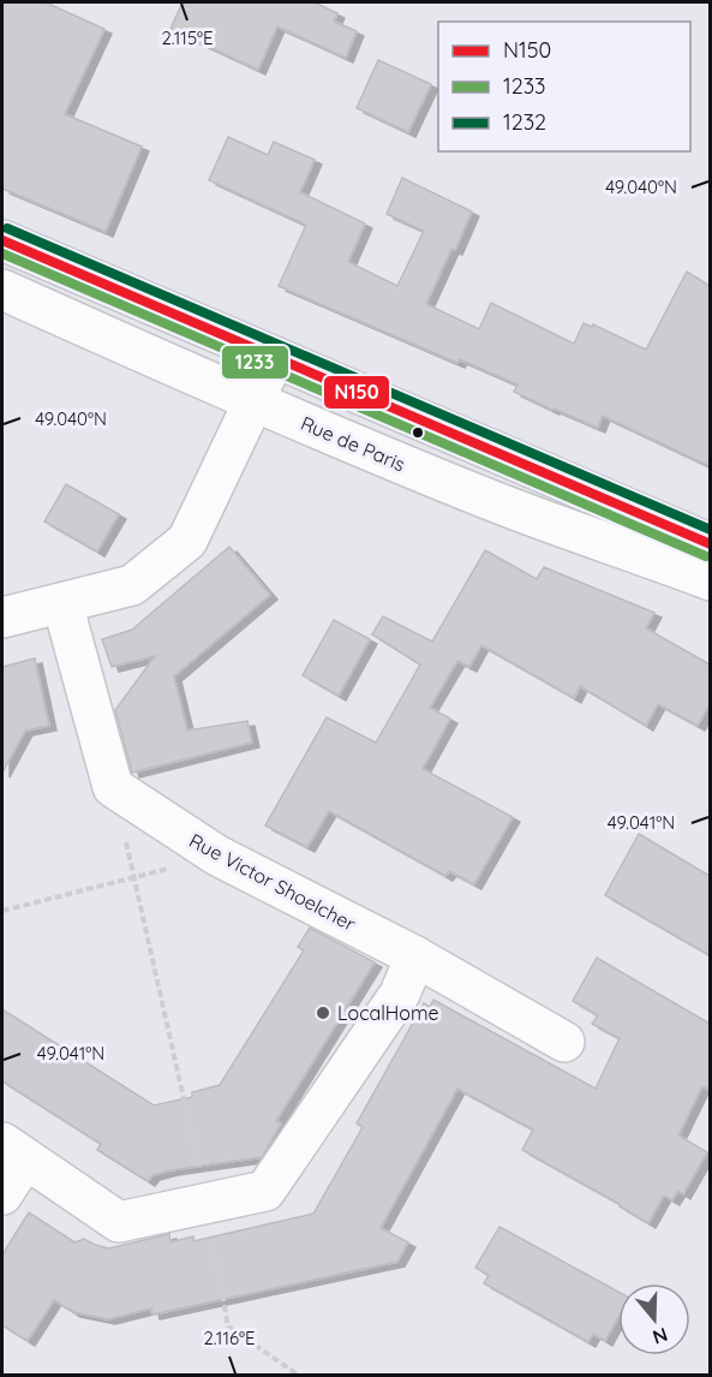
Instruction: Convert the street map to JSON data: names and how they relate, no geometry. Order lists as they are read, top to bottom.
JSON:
{
  "streets": {
    "street": ["Rue de Paris", "Rue Victor Shoelcher"]
  },
  "places": ["LocalHome"],
  "lines": ["transit line 1232", "transit line N150", "transit line 1233"],
  "legend": ["N150", "1233", "1232"],
  "north": "bottom",
  "coordinates": [
    "2.115°E",
    "49.040°N",
    "49.041°N",
    "2.116°E"
  ]
}
